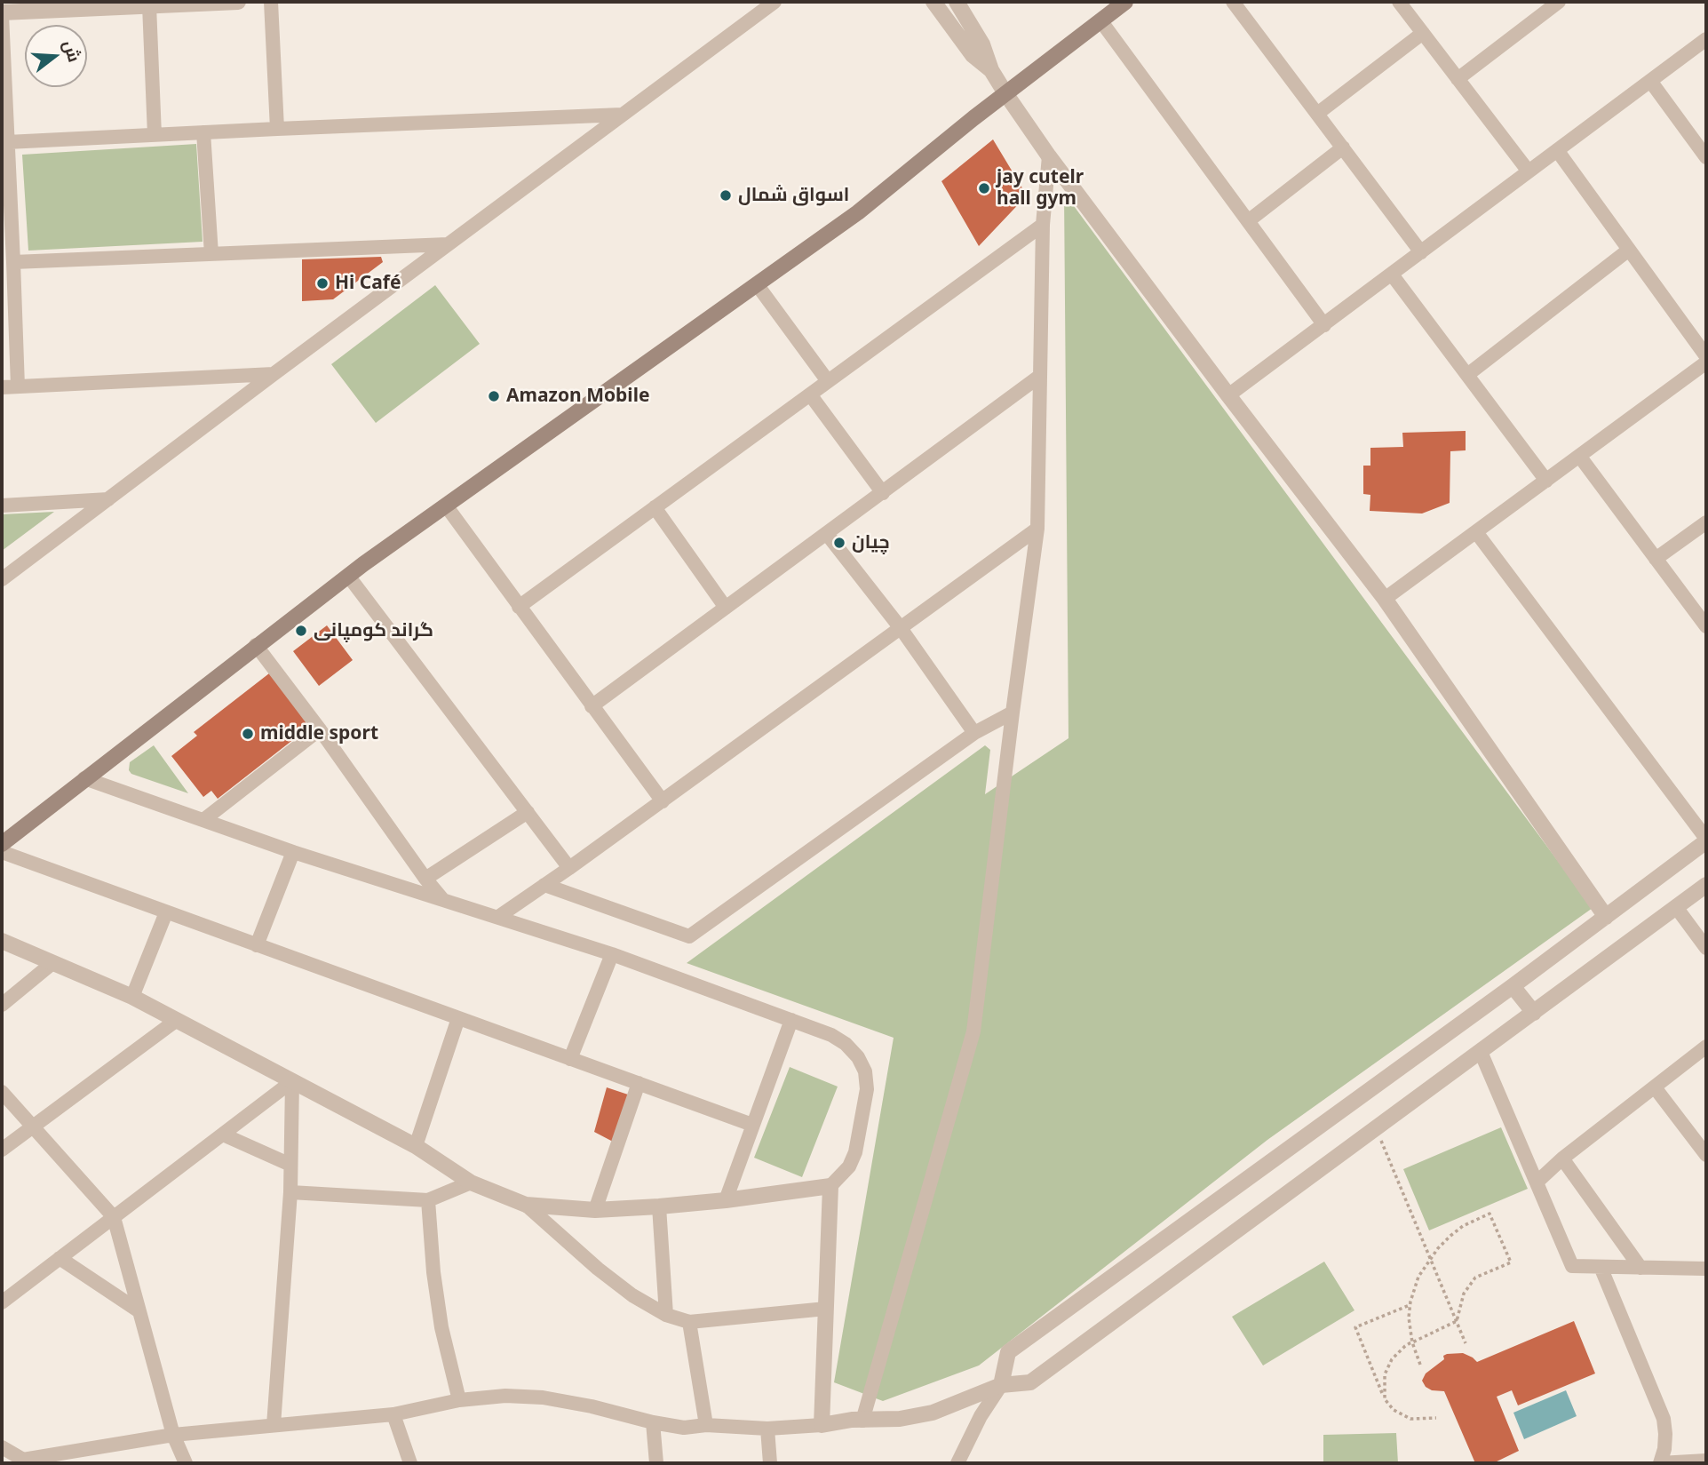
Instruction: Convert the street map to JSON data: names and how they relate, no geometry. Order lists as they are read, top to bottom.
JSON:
{
  "places": [
    "jay cutelr hall gym",
    "اسواق شمال",
    "Hi Café",
    "Amazon Mobile",
    "چيان",
    "گراند كومپانى",
    "middle sport"
  ],
  "north": "right"
}
